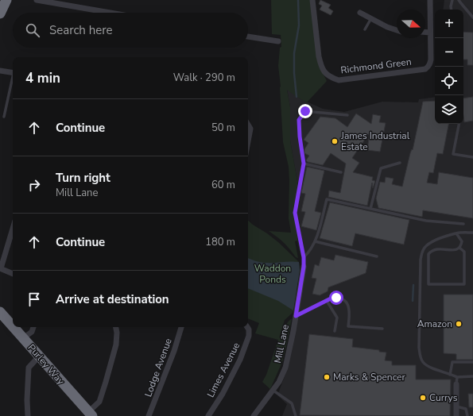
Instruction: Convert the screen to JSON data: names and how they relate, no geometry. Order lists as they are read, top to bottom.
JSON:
{
  "streets": {
    "highway": ["Purley Way"],
    "street": [
      "Richmond Green",
      "Mill Lane",
      "Lodge Avenue",
      "Limes Avenue"
    ]
  },
  "parks": ["Waddon Ponds"],
  "places": [
    "James Industrial Estate",
    "Amazon",
    "Marks & Spencer",
    "Currys"
  ],
  "north": "right",
  "page": {
    "map_buttons": ["+", "−"],
    "search": "Search here",
    "heading": ["4 min", "Walk · 290 m"],
    "list": [
      ["Continue", "50 m"],
      ["Turn right", "Mill Lane", "60 m"],
      ["Continue", "180 m"],
      "Arrive at destination"
    ]
  }
}
